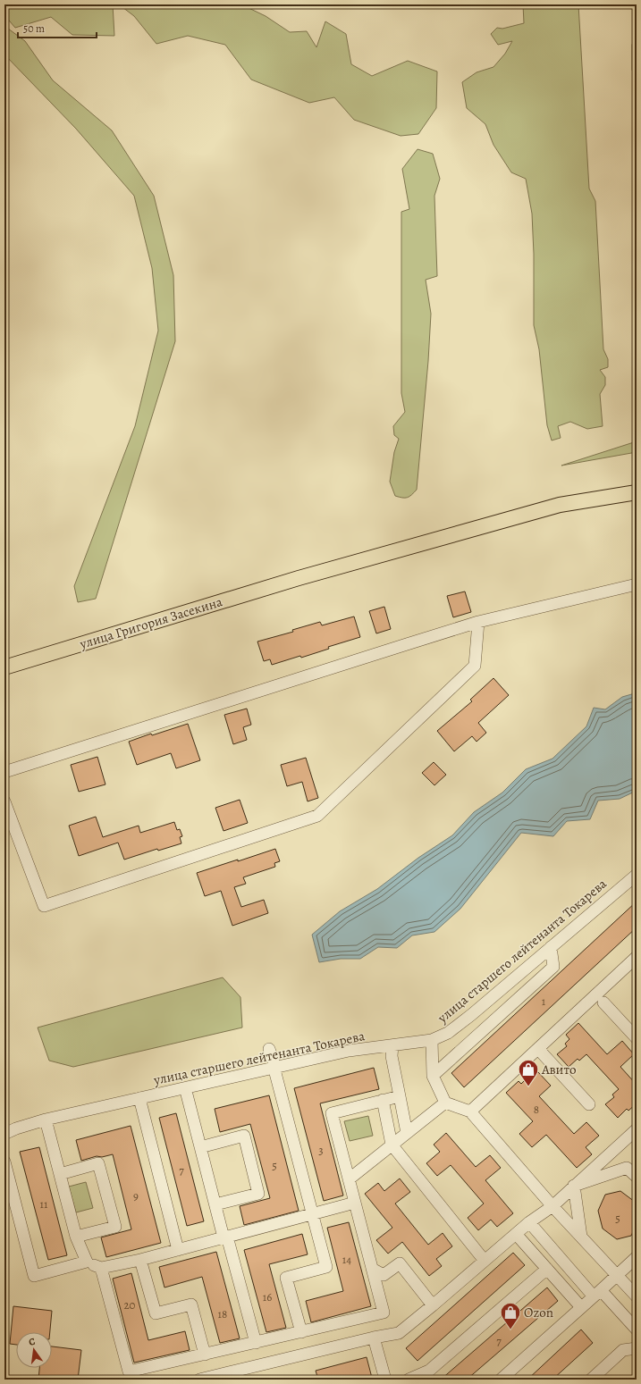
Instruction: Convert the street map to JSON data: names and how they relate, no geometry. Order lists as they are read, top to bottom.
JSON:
{
  "streets": {
    "main road": ["улица Григория Засекина"],
    "street": ["улица старшего лейтенанта Токарева"]
  },
  "places": {
    "shop": ["Авито", "Ozon"]
  },
  "house_numbers": [
    "1",
    "8",
    "3",
    "5",
    "7",
    "9",
    "11",
    "5",
    "14",
    "16",
    "20",
    "18",
    "7"
  ],
  "scale_bar": "50 m",
  "north": "top"
}
